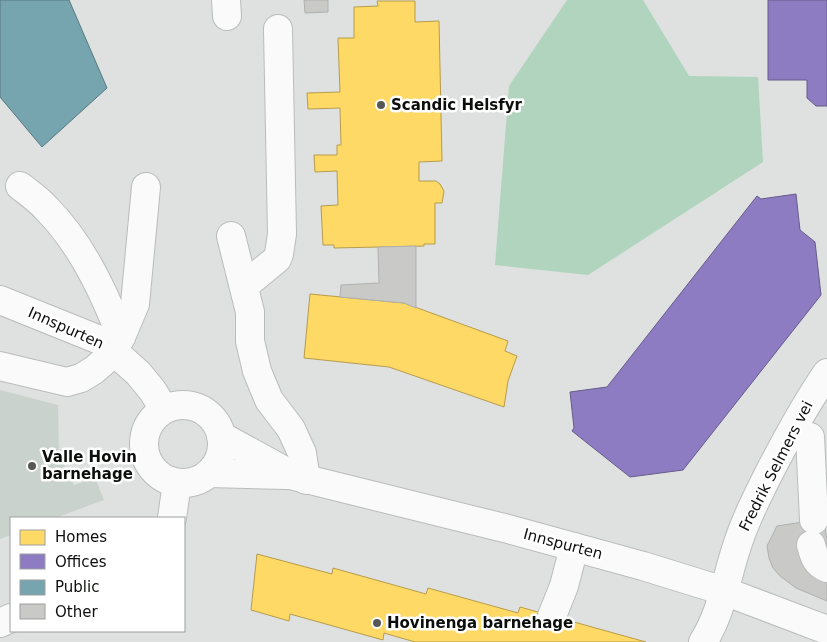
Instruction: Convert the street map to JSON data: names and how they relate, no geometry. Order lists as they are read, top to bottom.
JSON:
{
  "streets": {
    "street": ["Innspurten", "Fredrik Selmers vei"]
  },
  "crossings": [
    ["Innspurten", "Fredrik Selmers vei"]
  ],
  "places": ["Scandic Helsfyr", "Valle Hovin barnehage", "Hovinenga barnehage"],
  "legend": [
    "Homes",
    "Offices",
    "Public",
    "Other"
  ]
}
